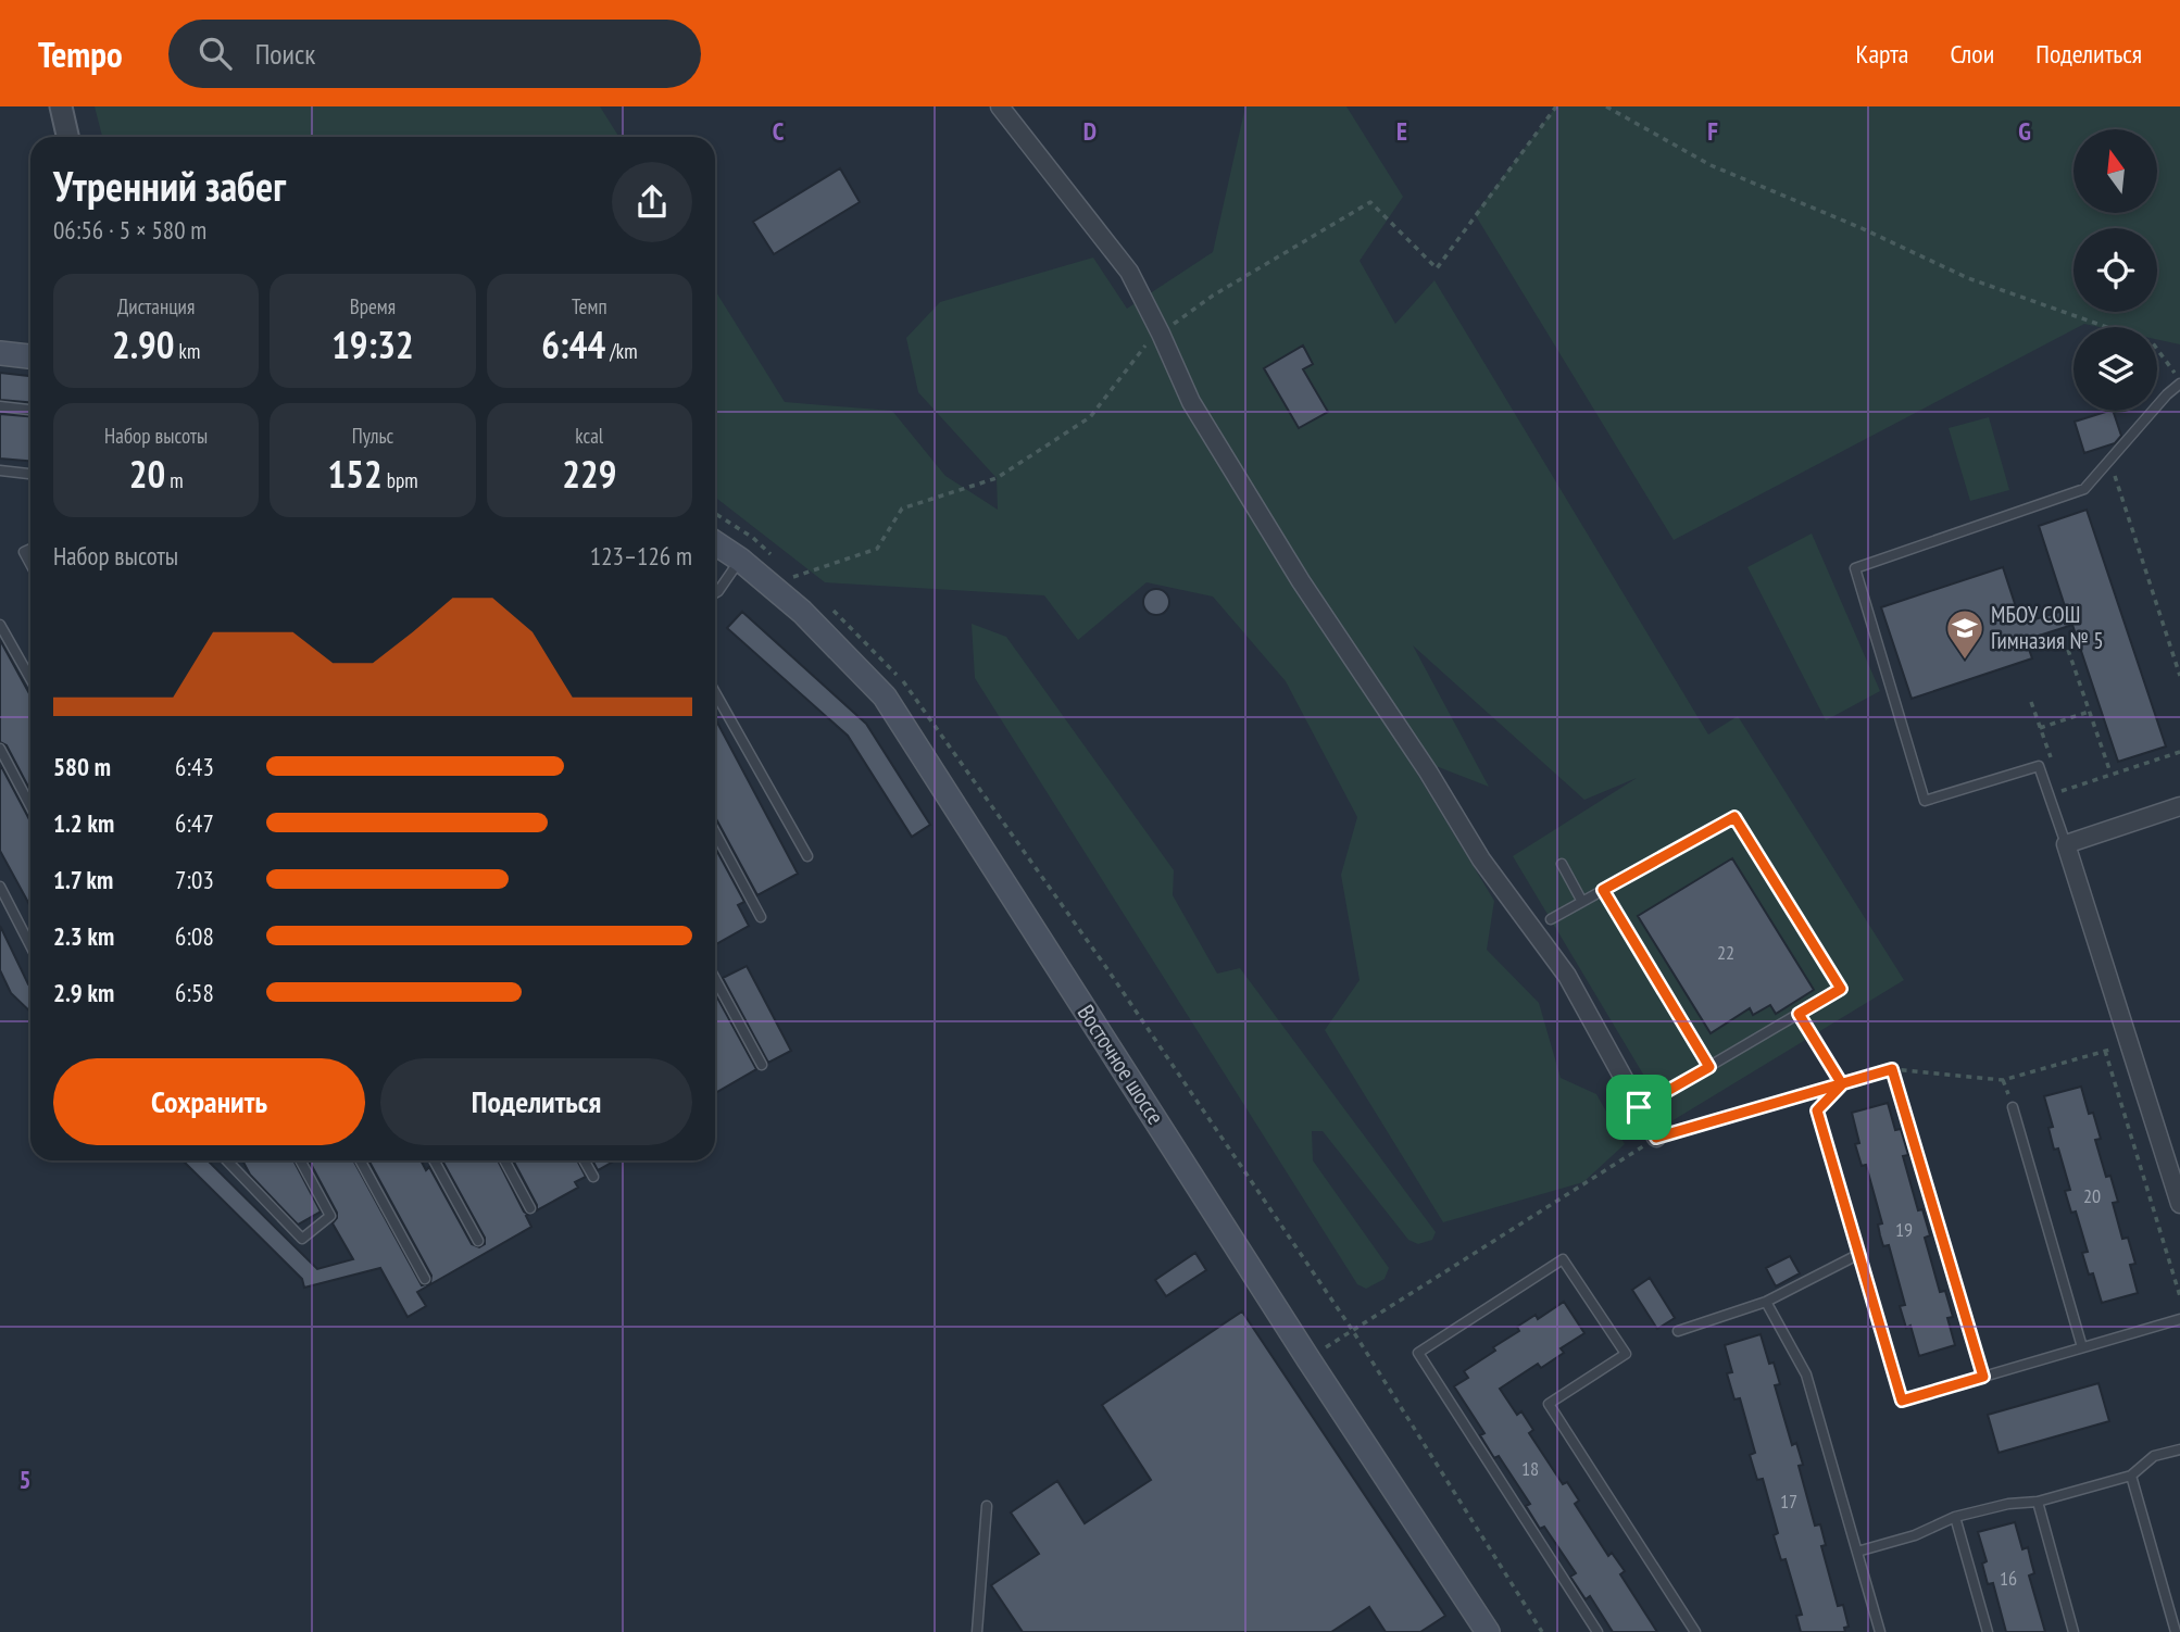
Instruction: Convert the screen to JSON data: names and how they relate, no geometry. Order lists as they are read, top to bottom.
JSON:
{
  "streets": {
    "main road": ["Восточное шоссе"]
  },
  "places": {
    "school or university": ["МБОУ СОШ Гимназия № 5"]
  },
  "house_numbers": [
    "22",
    "20",
    "19",
    "18",
    "17",
    "16"
  ],
  "north": "top",
  "page": {
    "header": "Tempo",
    "search": "Поиск",
    "nav": ["Карта", "Слои", "Поделиться"],
    "heading": ["Утренний забег", "06:56 · 5 × 580 m"],
    "stats": [
      ["Дистанция", "2.90 km"],
      ["Время", "19:32"],
      ["Темп", "6:44 /km"],
      ["Набор высоты", "20 m"],
      ["Пульс", "152 bpm"],
      ["kcal", "229"]
    ],
    "chart": ["Набор высоты", "123–126 m"],
    "list": [
      {
        "name": "580 m",
        "note": "6:43"
      },
      {
        "name": "1.2 km",
        "note": "6:47"
      },
      {
        "name": "1.7 km",
        "note": "7:03"
      },
      {
        "name": "2.3 km",
        "note": "6:08"
      },
      {
        "name": "2.9 km",
        "note": "6:58"
      }
    ],
    "buttons": ["Сохранить", "Поделиться"]
  },
  "grid": {
    "columns": [
      "C",
      "D",
      "E",
      "F",
      "G"
    ],
    "rows": ["5"]
  }
}
